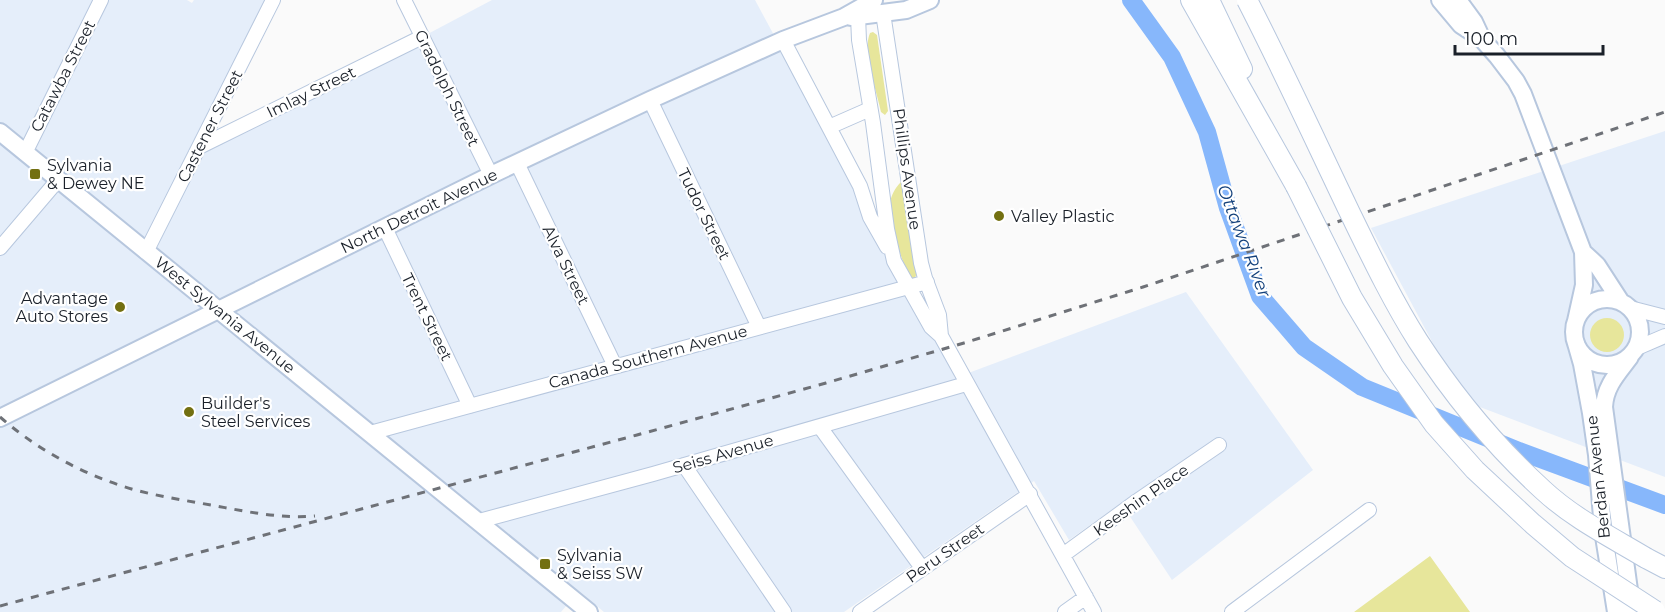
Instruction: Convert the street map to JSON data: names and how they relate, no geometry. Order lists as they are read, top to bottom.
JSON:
{
  "streets": {
    "main road": ["North Detroit Avenue", "West Sylvania Avenue", "Berdan Avenue"],
    "street": [
      "Catawba Street",
      "Gradolph Street",
      "Imlay Street",
      "Castener Street",
      "Phillips Avenue",
      "Tudor Street",
      "Alva Street",
      "Trent Street",
      "Canada Southern Avenue",
      "Seiss Avenue",
      "Keeshin Place",
      "Peru Street"
    ]
  },
  "crossings": [
    ["Catawba Street", "West Sylvania Avenue"],
    ["Gradolph Street", "Imlay Street"],
    ["Gradolph Street", "North Detroit Avenue"],
    ["Imlay Street", "Castener Street"],
    ["Castener Street", "West Sylvania Avenue"],
    ["Phillips Avenue", "North Detroit Avenue"],
    ["Phillips Avenue", "Canada Southern Avenue"],
    ["Phillips Avenue", "Seiss Avenue"],
    ["Phillips Avenue", "Keeshin Place"],
    ["Phillips Avenue", "Peru Street"],
    ["North Detroit Avenue", "Tudor Street"],
    ["North Detroit Avenue", "Alva Street"],
    ["North Detroit Avenue", "West Sylvania Avenue"],
    ["North Detroit Avenue", "Trent Street"],
    ["Tudor Street", "Canada Southern Avenue"],
    ["Alva Street", "Canada Southern Avenue"],
    ["West Sylvania Avenue", "Canada Southern Avenue"],
    ["West Sylvania Avenue", "Seiss Avenue"],
    ["Trent Street", "Canada Southern Avenue"]
  ],
  "water": ["Ottawa River"],
  "places": {
    "transit": ["Sylvania & Dewey NE", "Sylvania & Seiss SW"],
    "other": ["Valley Plastic", "Advantage Auto Stores", "Builder's Steel Services"]
  },
  "scale_bar": "100 m"
}
